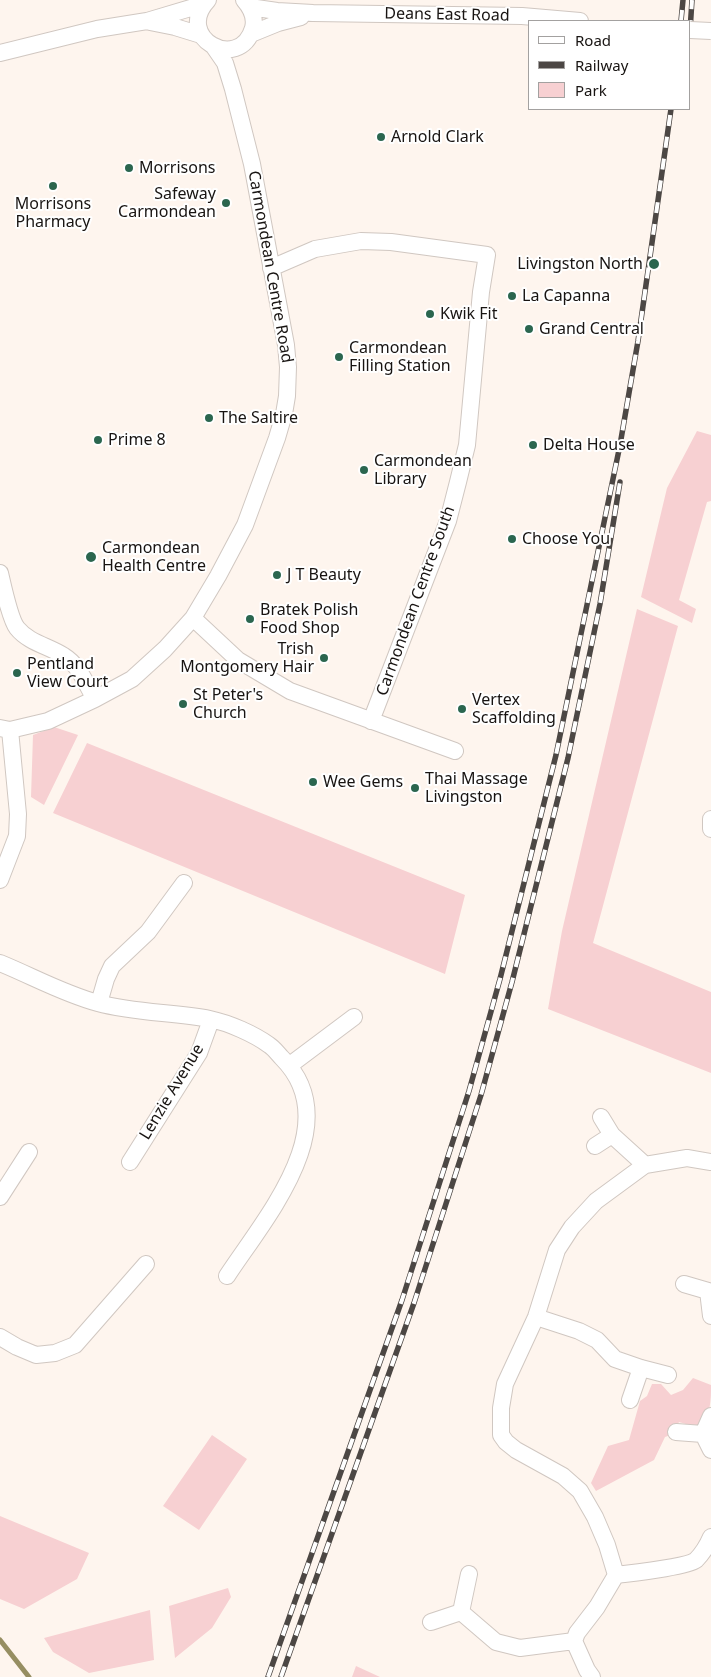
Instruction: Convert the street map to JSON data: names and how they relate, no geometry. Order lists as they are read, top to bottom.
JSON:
{
  "streets": {
    "street": [
      "Deans East Road",
      "Carmondean Centre Road",
      "Carmondean Centre South",
      "Lenzie Avenue"
    ]
  },
  "crossings": [
    ["Deans East Road", "Carmondean Centre Road"],
    ["Carmondean Centre Road", "Carmondean Centre South"]
  ],
  "places": [
    "Arnold Clark",
    "Morrisons",
    "Morrisons Pharmacy",
    "Safeway Carmondean",
    "Livingston North",
    "La Capanna",
    "Kwik Fit",
    "Grand Central",
    "Carmondean Filling Station",
    "The Saltire",
    "Prime 8",
    "Delta House",
    "Carmondean Library",
    "Choose You",
    "Carmondean Health Centre",
    "J T Beauty",
    "Bratek Polish Food Shop",
    "Trish Montgomery Hair",
    "Pentland View Court",
    "St Peter's Church",
    "Vertex Scaffolding",
    "Wee Gems",
    "Thai Massage Livingston"
  ],
  "legend": ["Road", "Railway", "Park"]
}
